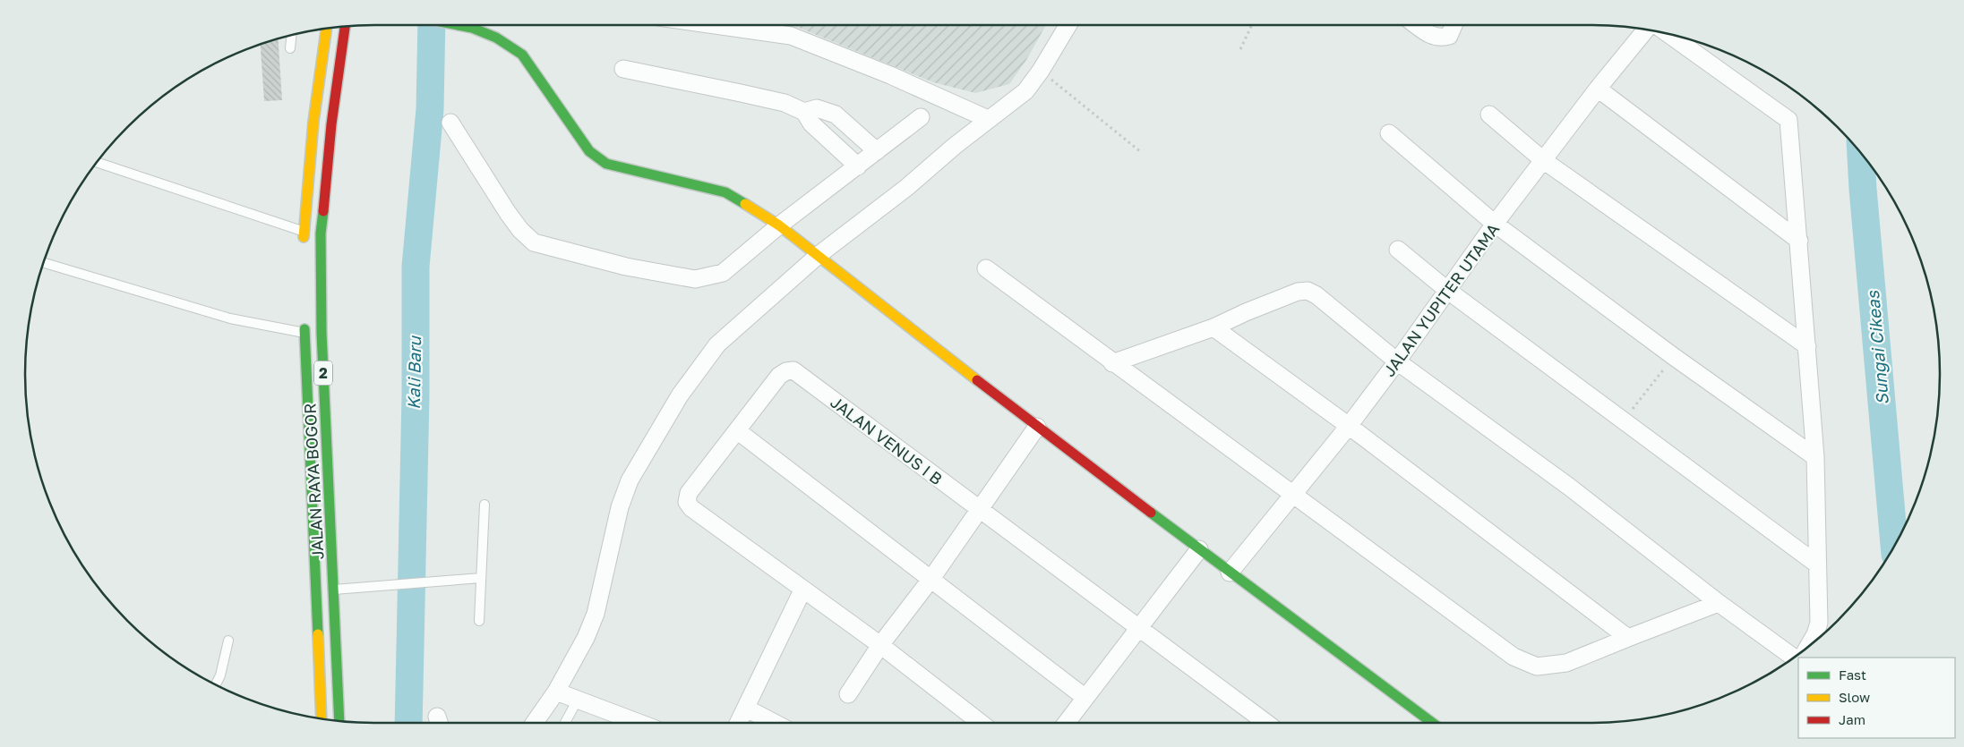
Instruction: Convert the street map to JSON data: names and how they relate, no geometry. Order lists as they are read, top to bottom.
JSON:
{
  "streets": {
    "main road": ["2", "JALAN RAYA BOGOR"],
    "street": ["JALAN YUPITER UTAMA", "JALAN VENUS I B"]
  },
  "water": ["Sungai Cikeas", "Kali Baru"],
  "legend": ["Fast", "Slow", "Jam"]
}
